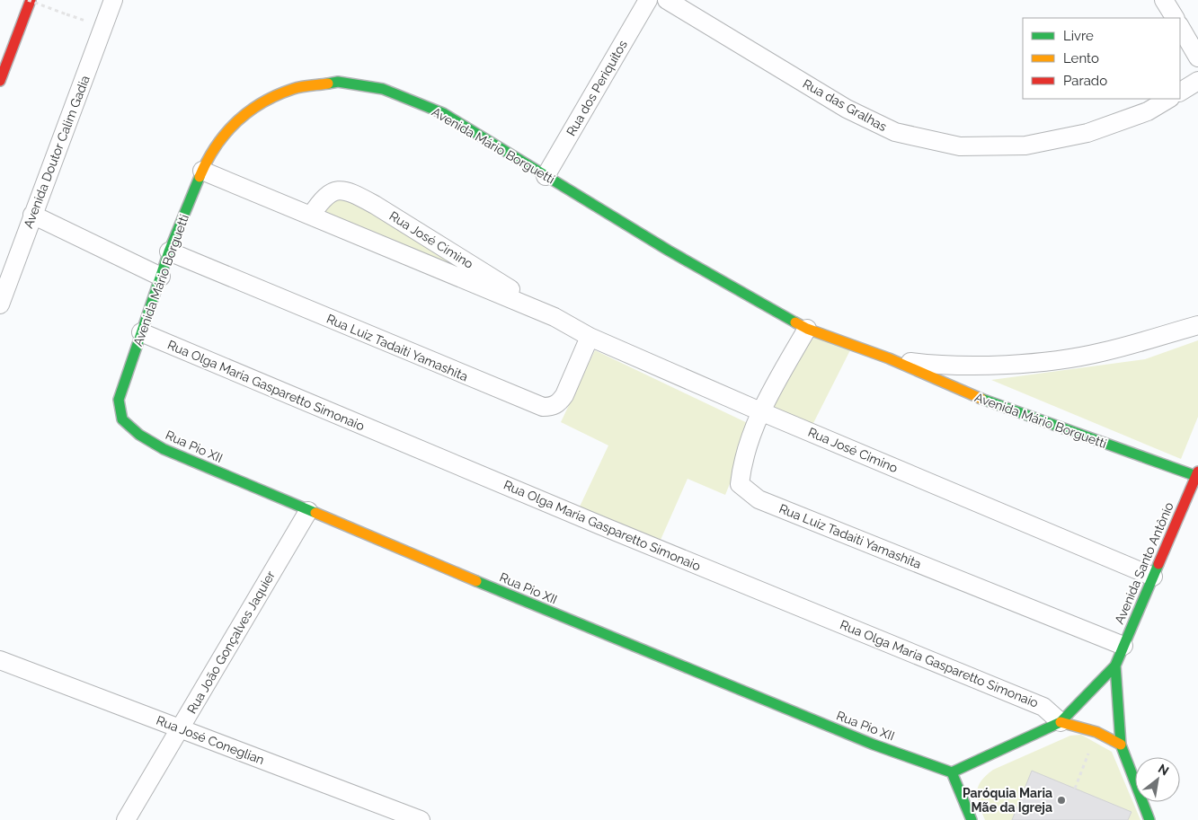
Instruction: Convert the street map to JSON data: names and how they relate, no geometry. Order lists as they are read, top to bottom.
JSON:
{
  "streets": {
    "main road": ["Avenida Mário Borguetti", "Rua Pio XII", "Avenida Santo Antônio"],
    "street": [
      "Rua dos Periquitos",
      "Rua das Gralhas",
      "Avenida Doutor Calim Gadia",
      "Rua José Cimino",
      "Rua Luiz Tadaiti Yamashita",
      "Rua Olga Maria Gasparetto Simonaio",
      "Rua João Gonçalves Jaquier",
      "Rua José Coneglian"
    ]
  },
  "crossings": [
    ["Rua dos Periquitos", "Avenida Mário Borguetti"],
    ["Avenida Mário Borguetti", "Rua José Cimino"],
    ["Avenida Mário Borguetti", "Rua Luiz Tadaiti Yamashita"],
    ["Avenida Mário Borguetti", "Rua Olga Maria Gasparetto Simonaio"],
    ["Avenida Mário Borguetti", "Rua Pio XII"],
    ["Avenida Mário Borguetti", "Avenida Santo Antônio"],
    ["Rua José Cimino", "Rua Luiz Tadaiti Yamashita"],
    ["Rua José Cimino", "Avenida Santo Antônio"],
    ["Rua Luiz Tadaiti Yamashita", "Avenida Santo Antônio"],
    ["Rua Olga Maria Gasparetto Simonaio", "Avenida Santo Antônio"],
    ["Rua Pio XII", "Avenida Santo Antônio"],
    ["Rua Pio XII", "Rua João Gonçalves Jaquier"],
    ["Rua João Gonçalves Jaquier", "Rua José Coneglian"]
  ],
  "places": ["Paróquia Maria Mãe da Igreja"],
  "legend": ["Livre", "Lento", "Parado"],
  "north": "top right"
}
